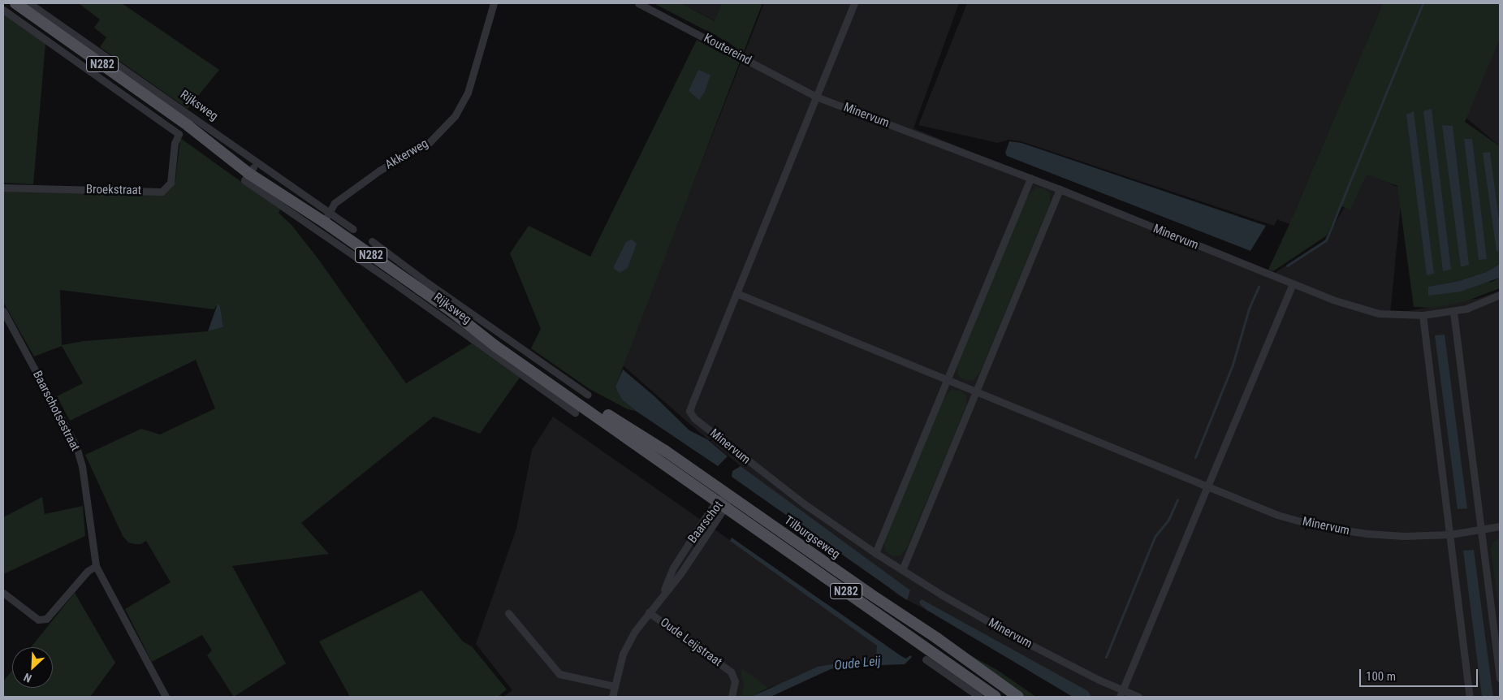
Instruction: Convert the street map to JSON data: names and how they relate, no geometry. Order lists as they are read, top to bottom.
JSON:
{
  "streets": {
    "main road": ["N282", "Rijksweg", "Tilburgseweg"],
    "street": [
      "Koutereind",
      "Minervum",
      "Akkerweg",
      "Broekstraat",
      "Baarschotsestraat",
      "Baarschot",
      "Oude Leijstraat"
    ]
  },
  "crossings": [
    ["Koutereind", "Minervum"],
    ["Rijksweg", "Akkerweg"],
    ["Rijksweg", "Tilburgseweg"],
    ["Baarschot", "Tilburgseweg"],
    ["Baarschot", "Oude Leijstraat"]
  ],
  "water": ["Oude Leij"],
  "scale_bar": "100 m",
  "north": "bottom left"
}
